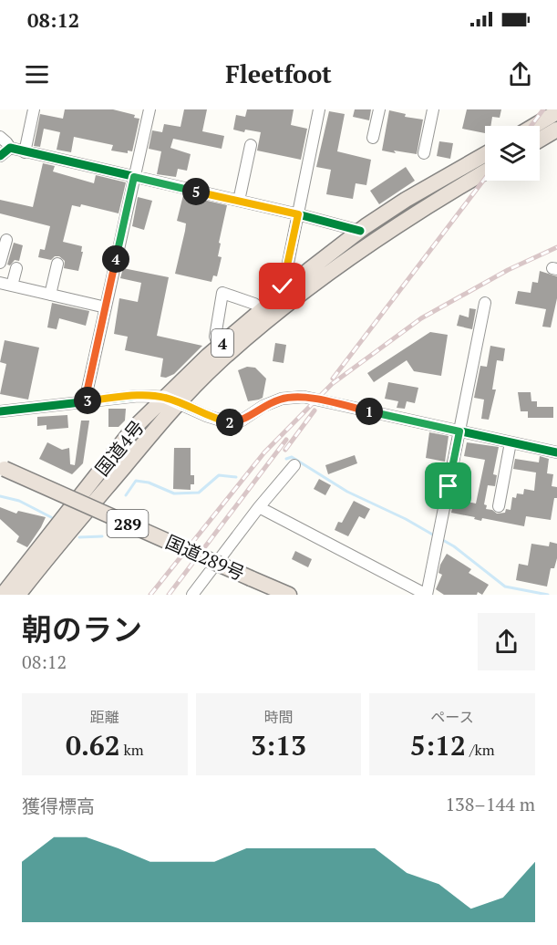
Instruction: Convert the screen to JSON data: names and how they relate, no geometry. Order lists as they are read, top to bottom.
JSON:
{
  "streets": {
    "highway": [
      "4",
      "国道4号",
      "289",
      "国道289号"
    ]
  },
  "page": {
    "status": "08:12",
    "header": "Fleetfoot",
    "pins": [
      "5",
      "4",
      "3",
      "1",
      "2"
    ],
    "heading": ["朝のラン", "08:12"],
    "stats": [
      ["距離", "0.62 km"],
      ["時間", "3:13"],
      ["ペース", "5:12 /km"]
    ],
    "chart": ["獲得標高", "138–144 m"]
  }
}
